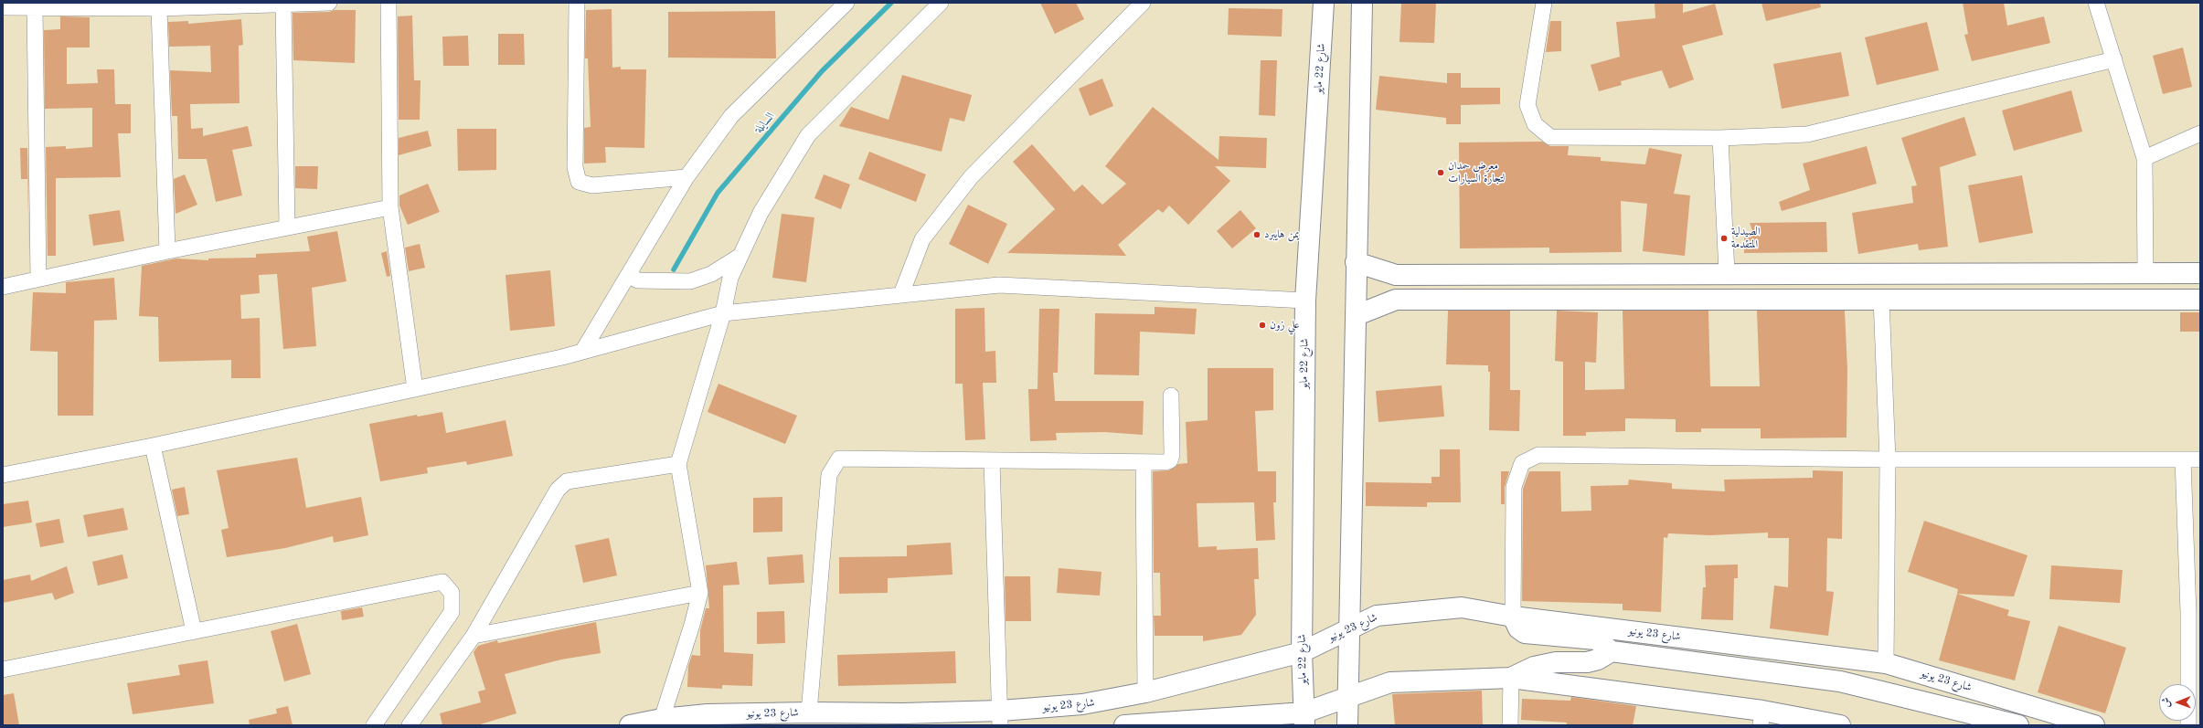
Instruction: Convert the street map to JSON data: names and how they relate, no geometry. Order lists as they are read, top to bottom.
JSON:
{
  "streets": {
    "street": ["شارع 22 مايو", "شارع 23 يونيو"]
  },
  "crossings": [
    ["شارع 22 مايو", "شارع 23 يونيو"]
  ],
  "water": ["السايلة"],
  "places": [
    "معرض حمدان لتجارة السيارات",
    "يمن هايبرد",
    "الصيدلية المتقدمة",
    "علي زون"
  ],
  "north": "left"
}
